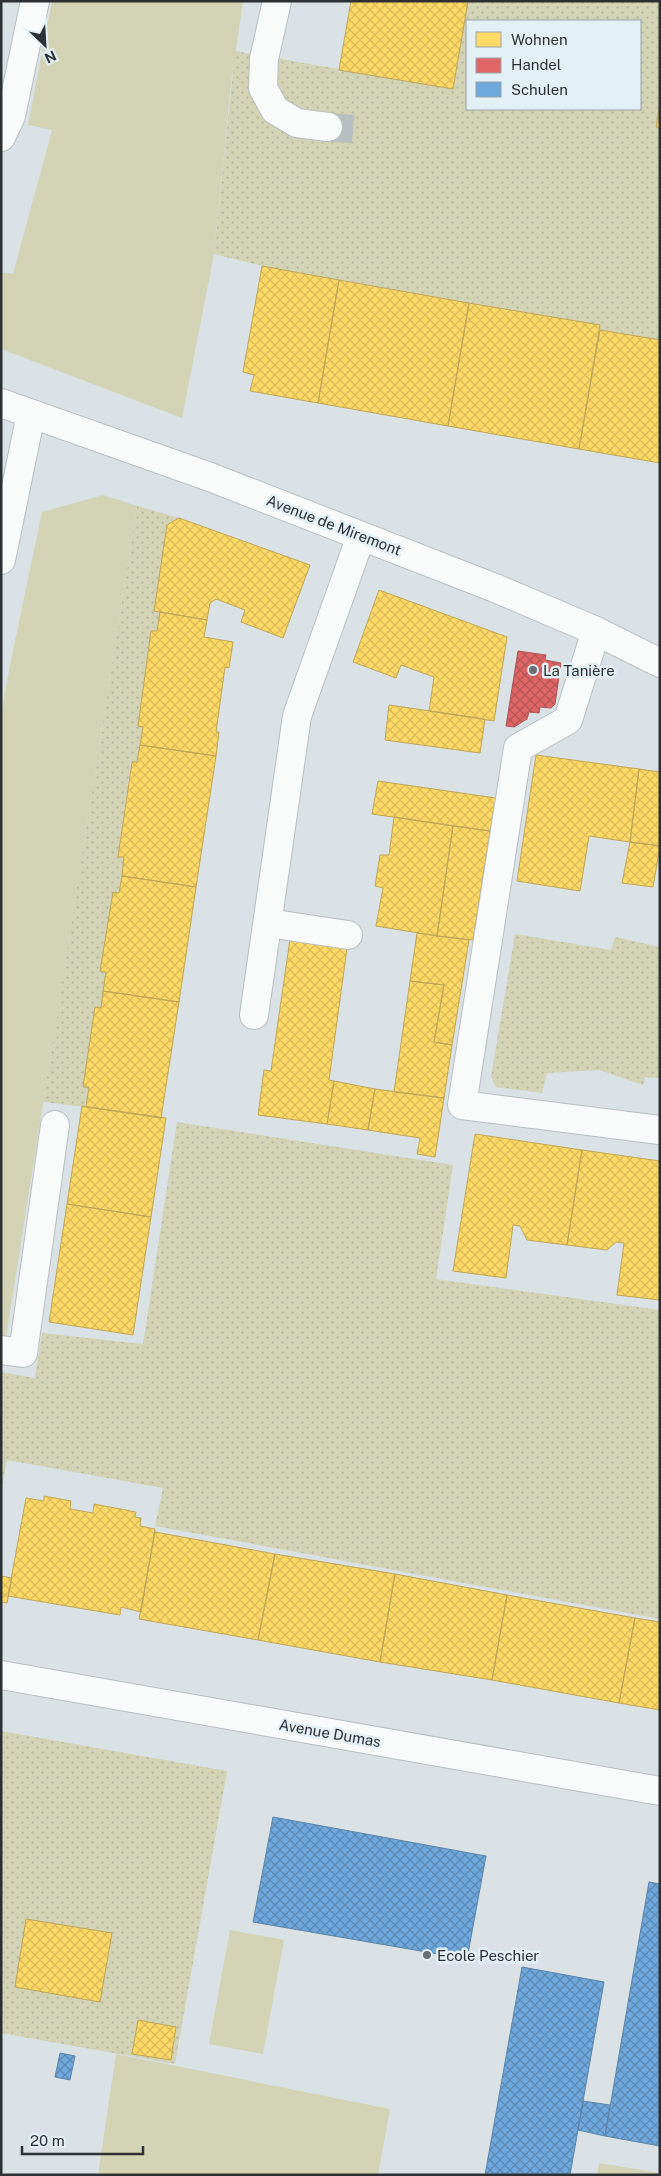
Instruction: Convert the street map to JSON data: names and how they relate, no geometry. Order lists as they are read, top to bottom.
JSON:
{
  "streets": {
    "street": ["Avenue de Miremont", "Avenue Dumas"]
  },
  "places": ["La Tanière", "Ecole Peschier"],
  "legend": ["Wohnen", "Handel", "Schulen"],
  "scale_bar": "20 m",
  "north": "bottom right"
}
